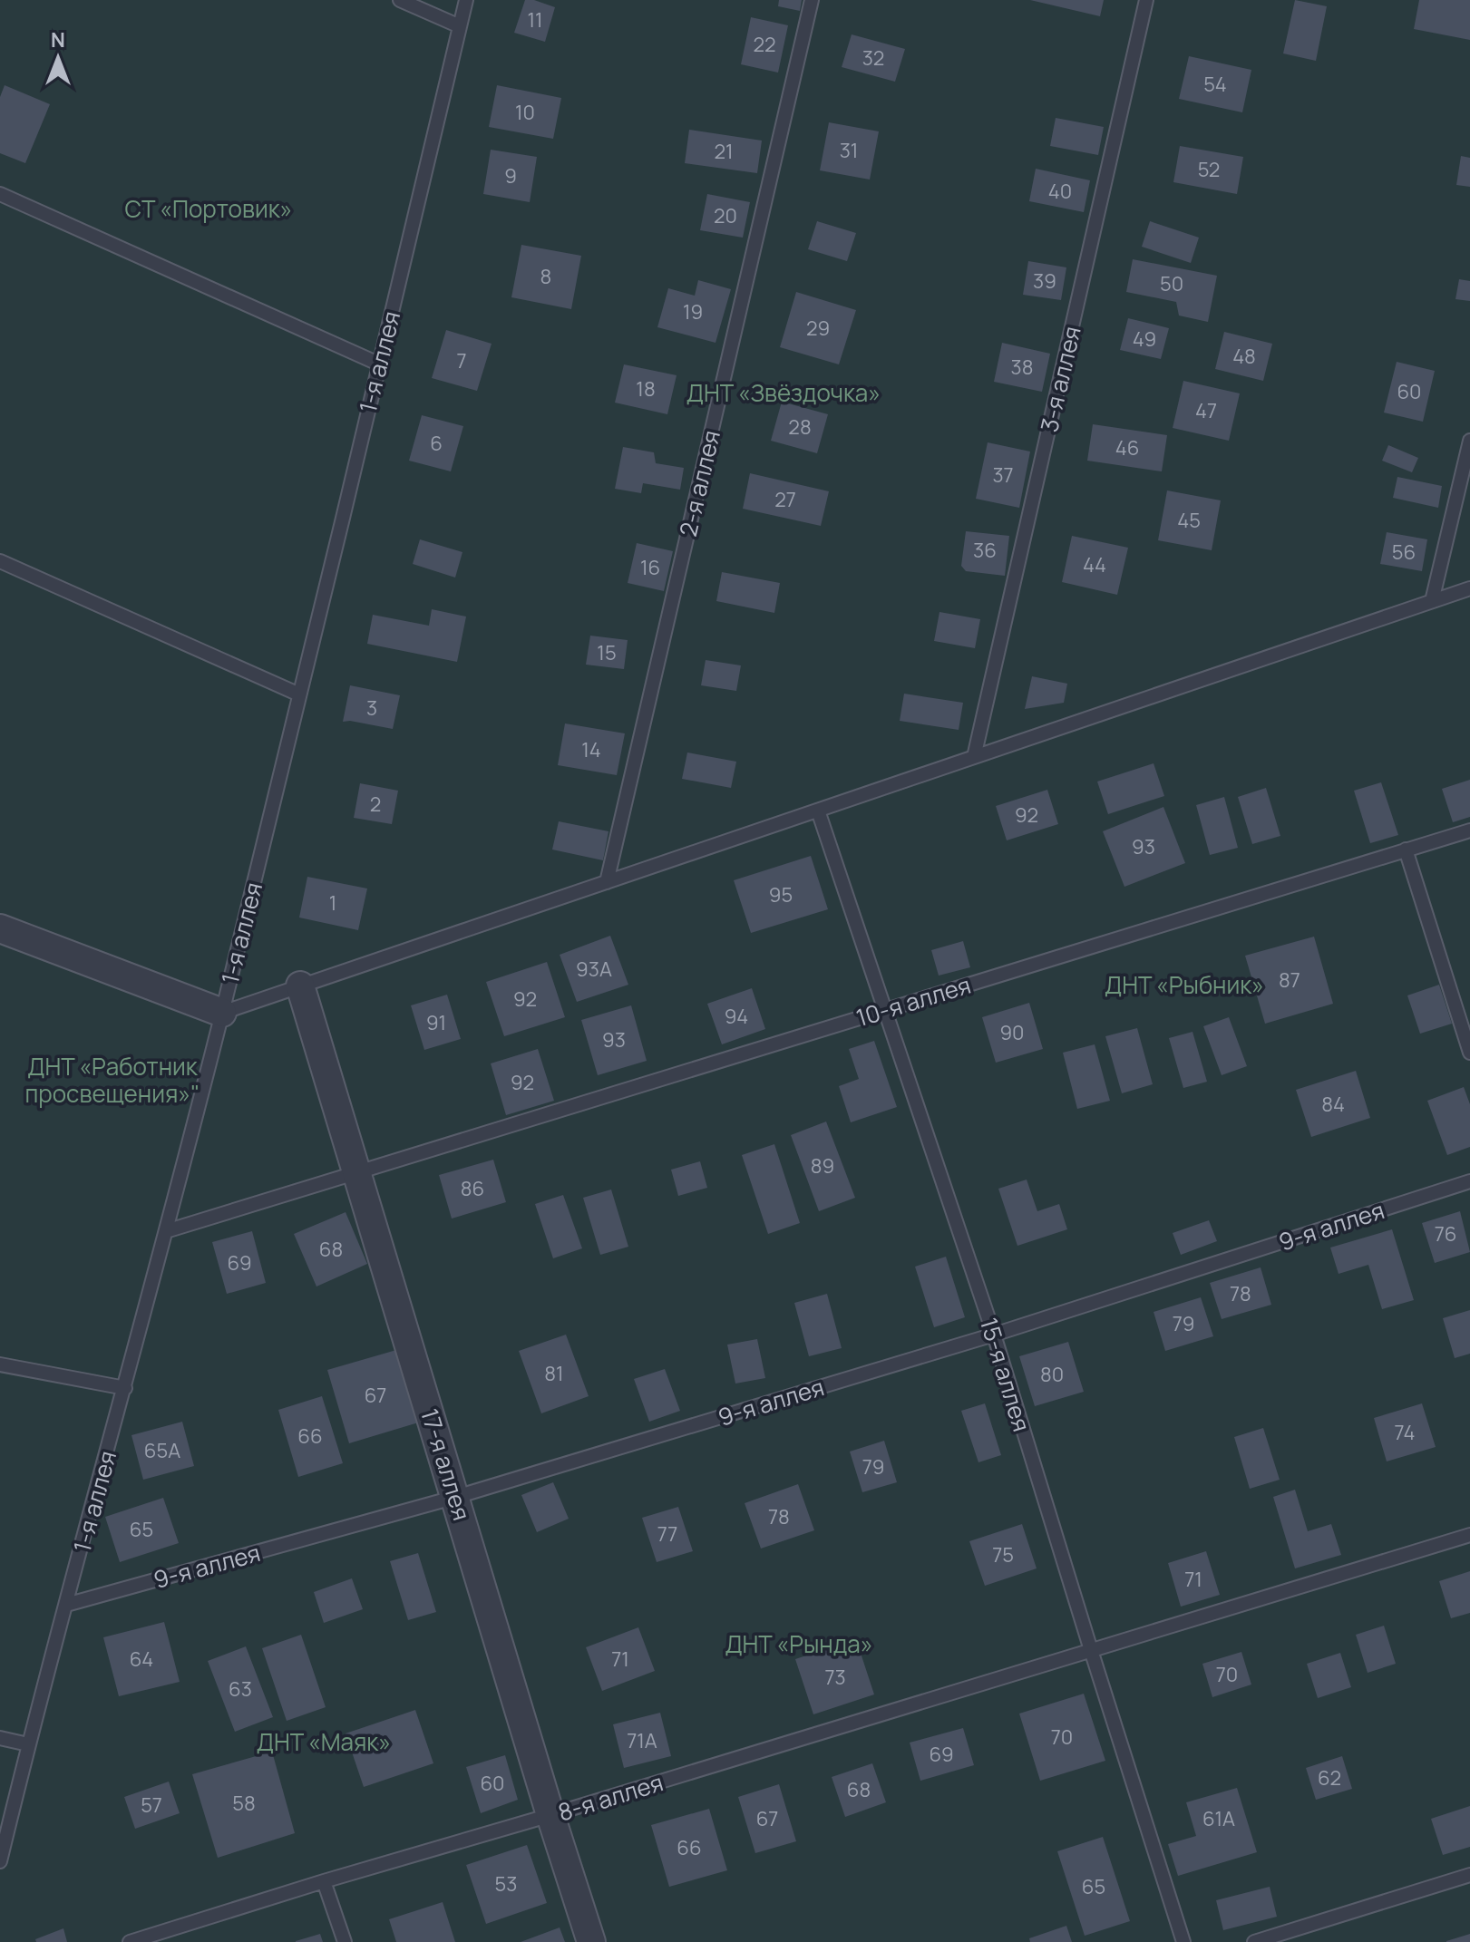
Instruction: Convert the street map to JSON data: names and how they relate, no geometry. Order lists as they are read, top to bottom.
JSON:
{
  "streets": {
    "street": ["17-я аллея"],
    "lane": [
      "1-я аллея",
      "3-я аллея",
      "2-я аллея",
      "10-я аллея",
      "9-я аллея",
      "15-я аллея",
      "8-я аллея"
    ]
  },
  "crossings": [
    ["1-я аллея", "10-я аллея"],
    ["1-я аллея", "9-я аллея"],
    ["10-я аллея", "15-я аллея"],
    ["10-я аллея", "17-я аллея"],
    ["9-я аллея", "15-я аллея"],
    ["9-я аллея", "17-я аллея"],
    ["15-я аллея", "8-я аллея"],
    ["17-я аллея", "8-я аллея"]
  ],
  "parks": [
    "СТ «Портовик»",
    "ДНТ «Звёздочка»",
    "ДНТ «Рыбник»",
    "ДНТ «Работник просвещения»\"",
    "ДНТ «Рында»",
    "ДНТ «Маяк»"
  ],
  "house_numbers": [
    "11",
    "22",
    "32",
    "54",
    "10",
    "31",
    "21",
    "52",
    "9",
    "40",
    "20",
    "8",
    "39",
    "50",
    "19",
    "29",
    "49",
    "48",
    "7",
    "38",
    "18",
    "60",
    "47",
    "28",
    "6",
    "46",
    "37",
    "27",
    "45",
    "36",
    "56",
    "44",
    "16",
    "15",
    "3",
    "14",
    "2",
    "92",
    "93",
    "95",
    "1",
    "93А",
    "87",
    "92",
    "94",
    "91",
    "90",
    "93",
    "92",
    "84",
    "89",
    "86",
    "76",
    "68",
    "69",
    "78",
    "79",
    "81",
    "80",
    "67",
    "74",
    "66",
    "65А",
    "79",
    "78",
    "65",
    "77",
    "75",
    "71",
    "64",
    "71",
    "70",
    "73",
    "63",
    "70",
    "71А",
    "69",
    "62",
    "60",
    "68",
    "58",
    "57",
    "67",
    "61А",
    "66",
    "53",
    "65"
  ],
  "north": "top"
}
